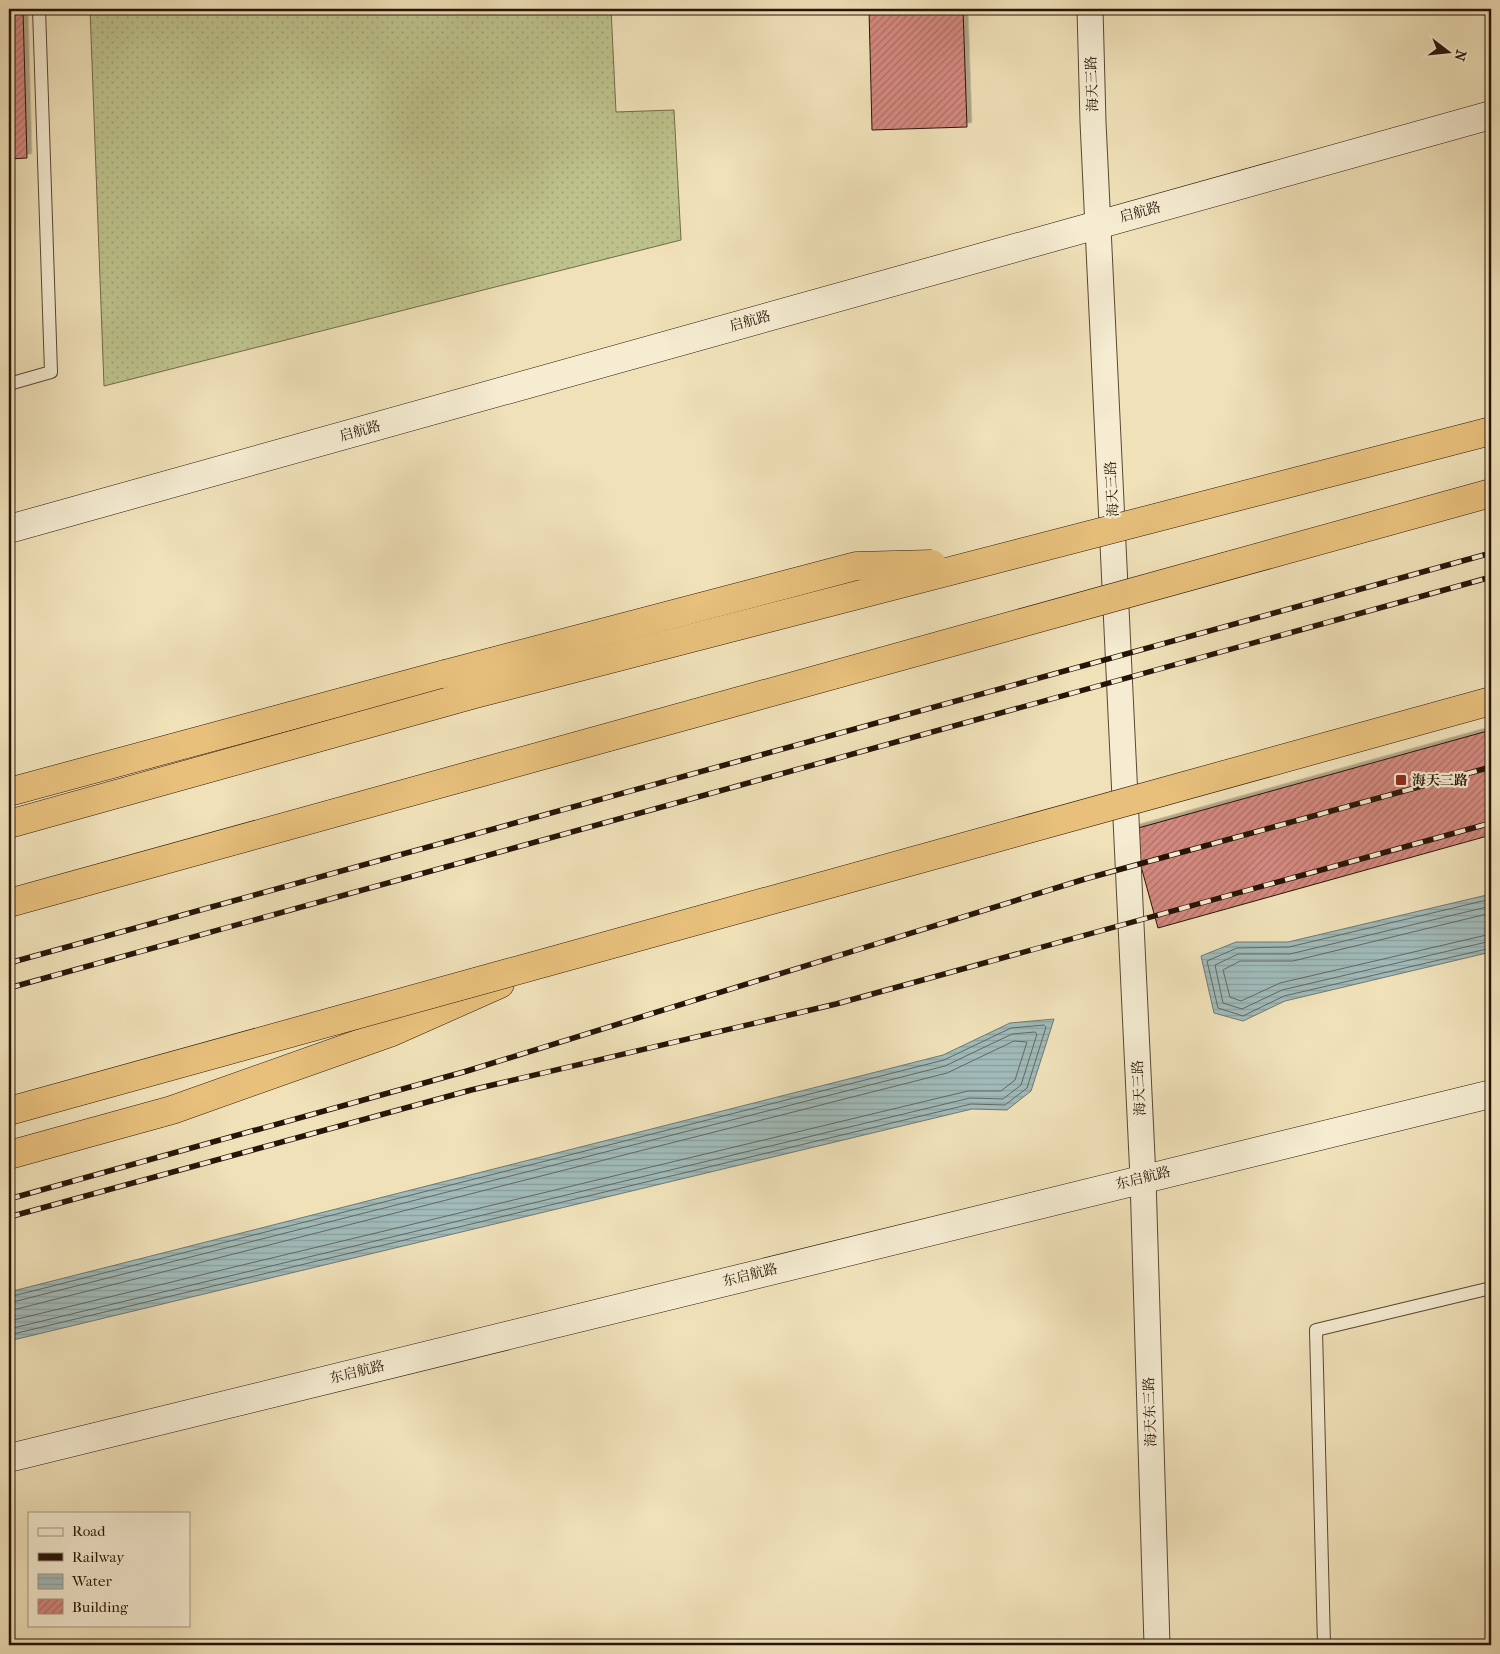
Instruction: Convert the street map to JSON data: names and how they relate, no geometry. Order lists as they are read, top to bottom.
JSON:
{
  "streets": {
    "street": [
      "海天三路",
      "启航路",
      "东启航路",
      "海天东三路"
    ]
  },
  "crossings": [
    ["海天三路", "启航路"],
    ["海天三路", "东启航路"],
    ["海天三路", "海天东三路"],
    ["东启航路", "海天东三路"]
  ],
  "places": {
    "transit": ["海天三路"]
  },
  "legend": [
    "Road",
    "Railway",
    "Water",
    "Building"
  ],
  "north": "right"
}
